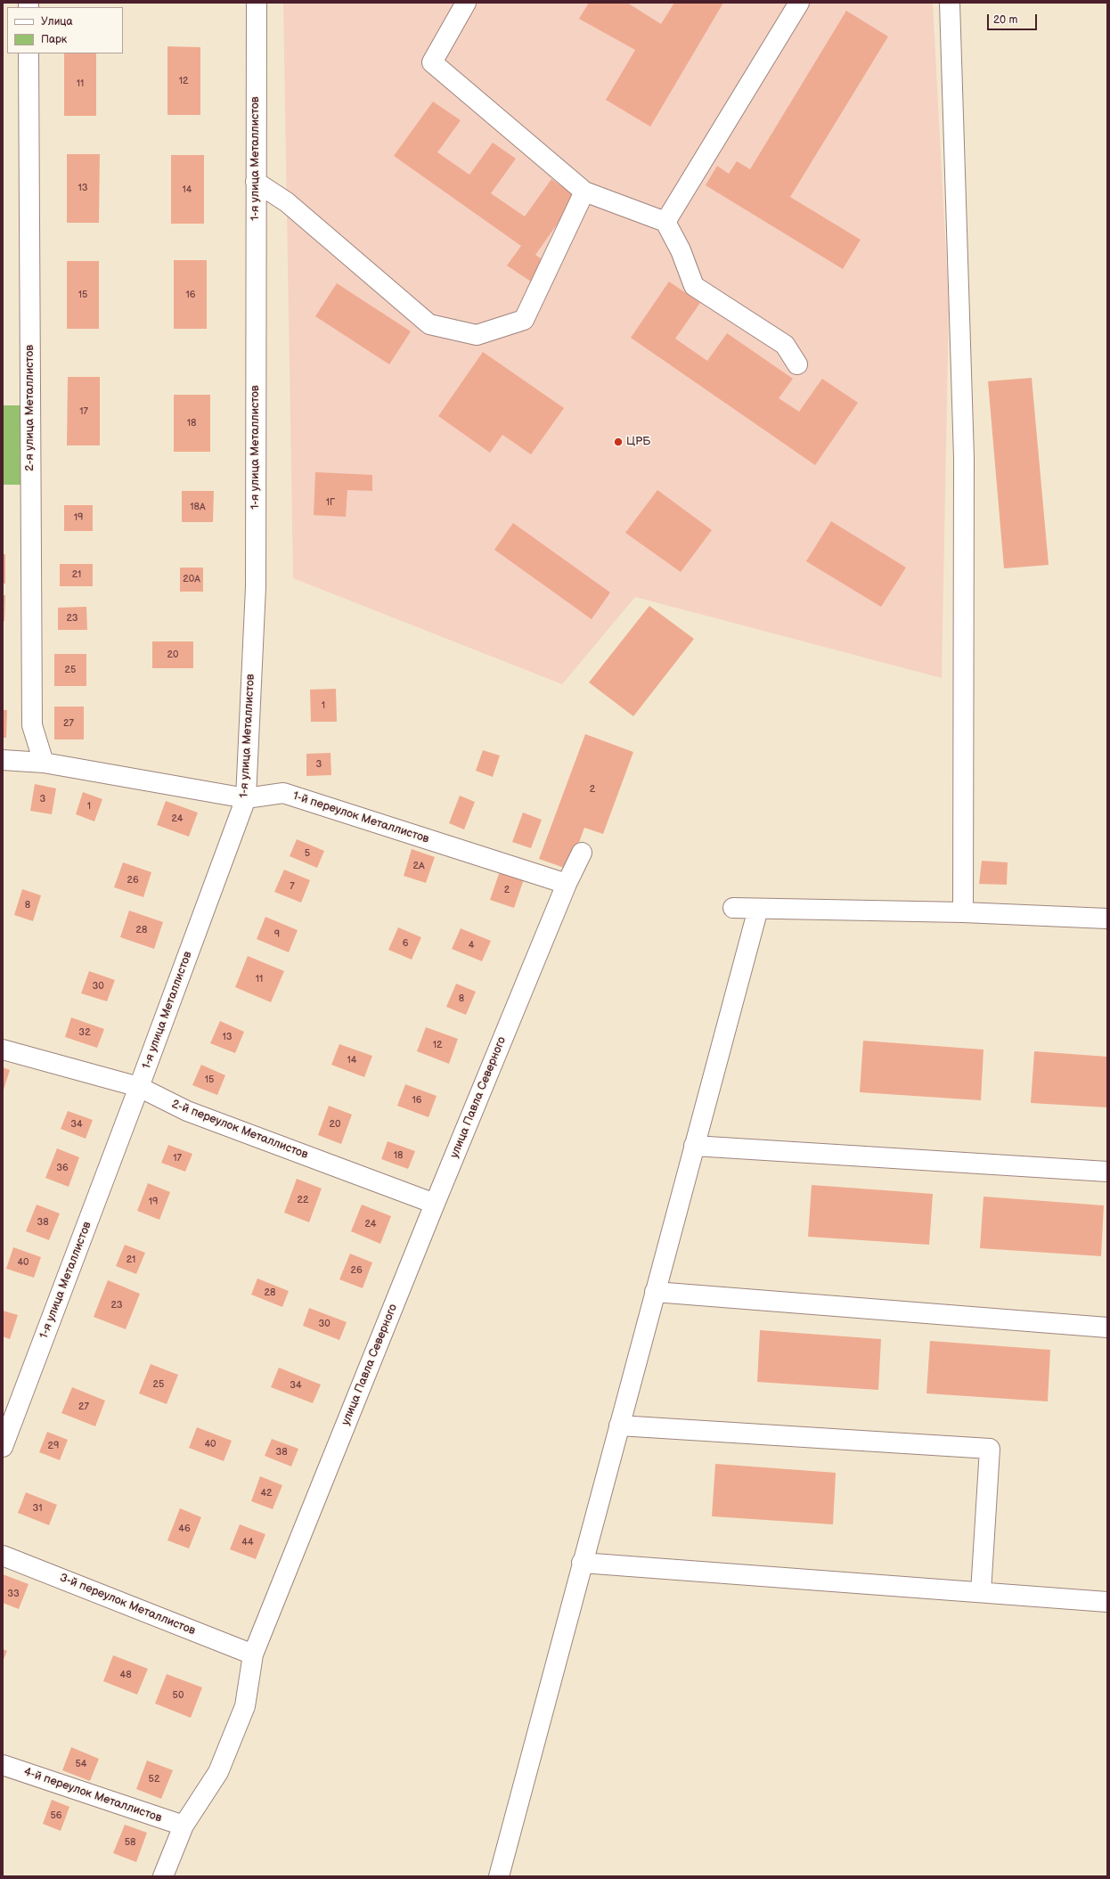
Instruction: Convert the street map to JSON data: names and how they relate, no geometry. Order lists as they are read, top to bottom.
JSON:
{
  "streets": {
    "street": [
      "1-я улица Металлистов",
      "2-я улица Металлистов",
      "1-й переулок Металлистов",
      "улица Павла Северного",
      "2-й переулок Металлистов",
      "3-й переулок Металлистов",
      "4-й переулок Металлистов"
    ]
  },
  "crossings": [
    ["1-я улица Металлистов", "1-й переулок Металлистов"],
    ["1-я улица Металлистов", "2-й переулок Металлистов"],
    ["2-я улица Металлистов", "1-й переулок Металлистов"],
    ["1-й переулок Металлистов", "улица Павла Северного"],
    ["улица Павла Северного", "2-й переулок Металлистов"],
    ["улица Павла Северного", "3-й переулок Металлистов"],
    ["улица Павла Северного", "4-й переулок Металлистов"]
  ],
  "places": ["ЦРБ"],
  "house_numbers": [
    "12",
    "11",
    "13",
    "14",
    "15",
    "16",
    "17",
    "18",
    "1Г",
    "18А",
    "19",
    "21",
    "20А",
    "23",
    "20",
    "25",
    "1",
    "27",
    "3",
    "2",
    "3",
    "1",
    "24",
    "5",
    "2А",
    "26",
    "7",
    "2",
    "8",
    "28",
    "9",
    "6",
    "4",
    "11",
    "30",
    "8",
    "32",
    "13",
    "12",
    "14",
    "15",
    "16",
    "34",
    "20",
    "18",
    "17",
    "36",
    "22",
    "19",
    "38",
    "24",
    "21",
    "40",
    "26",
    "28",
    "23",
    "30",
    "25",
    "34",
    "27",
    "40",
    "29",
    "38",
    "42",
    "31",
    "46",
    "44",
    "33",
    "48",
    "50",
    "54",
    "52",
    "56",
    "58"
  ],
  "legend": ["Улица", "Парк"],
  "scale_bar": "20 m"
}
